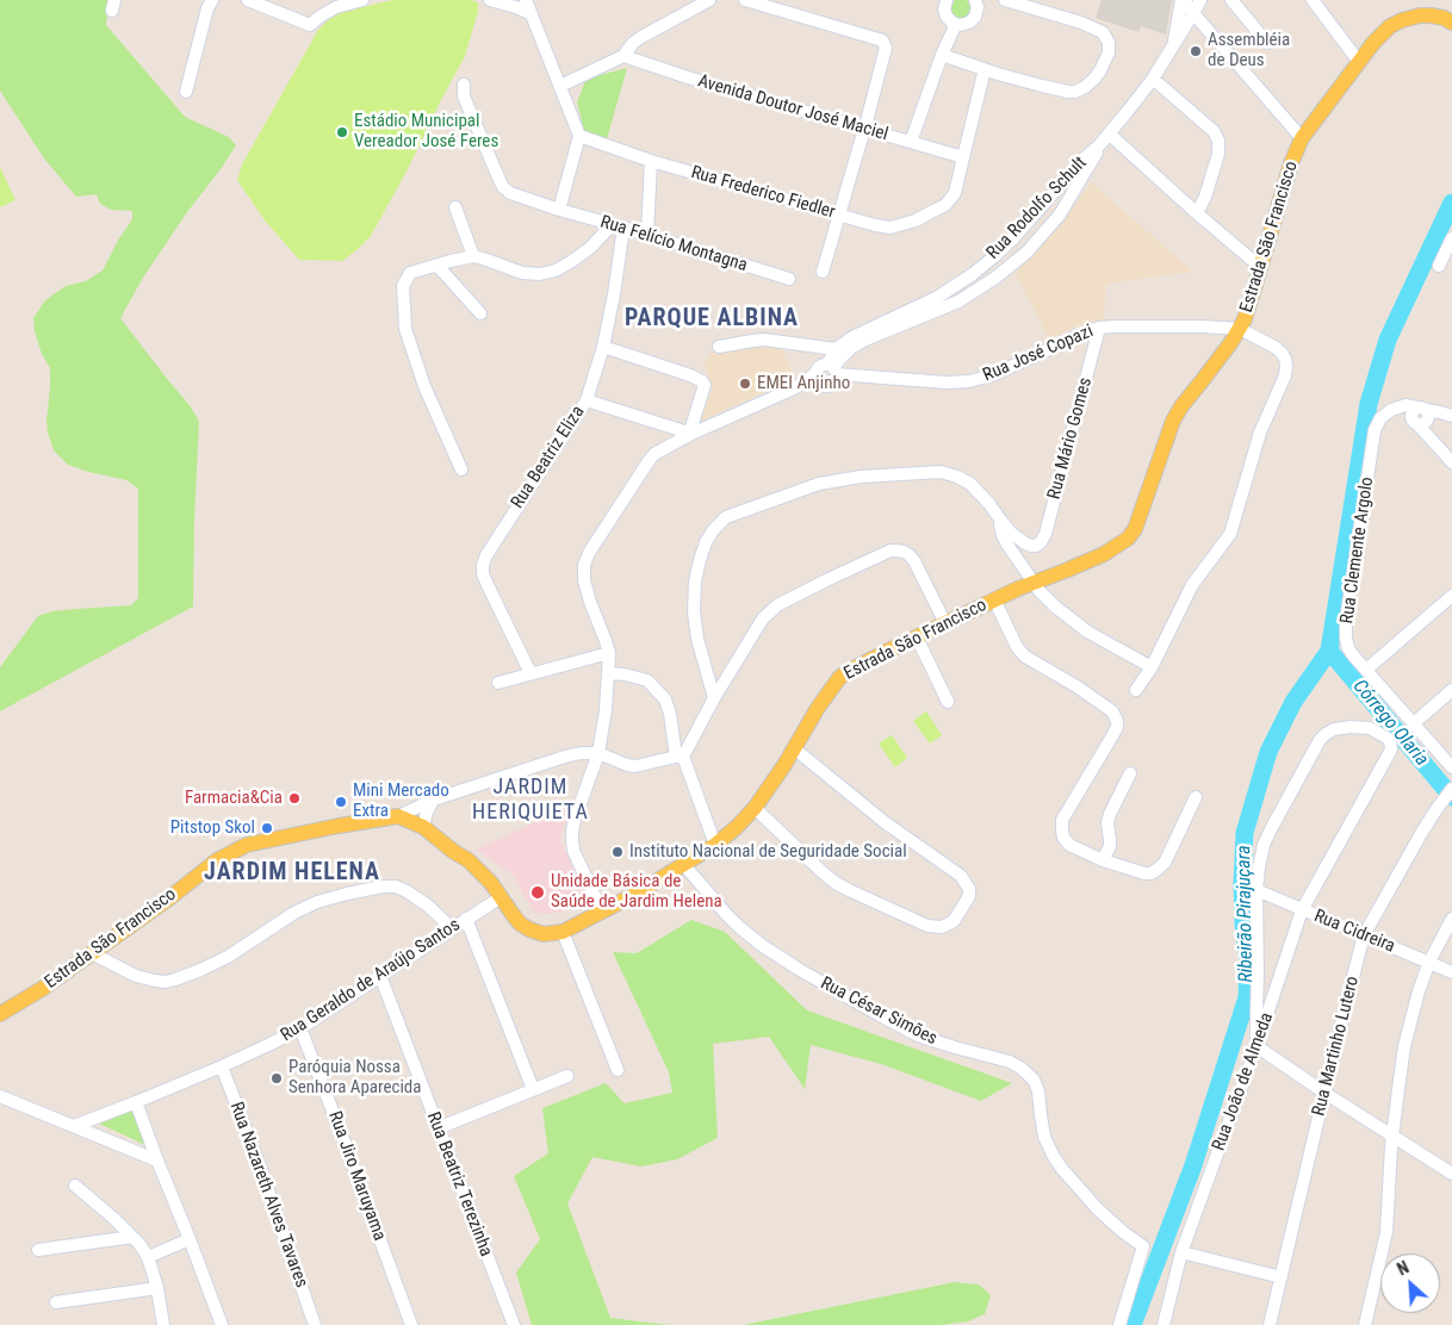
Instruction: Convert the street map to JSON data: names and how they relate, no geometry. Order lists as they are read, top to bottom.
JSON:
{
  "streets": {
    "main road": ["Estrada São Francisco"],
    "street": [
      "Avenida Doutor José Maciel",
      "Rua Frederico Fiedler",
      "Rua Rodolfo Schult",
      "Rua Felício Montagna",
      "Rua José Copazi",
      "Rua Mário Gomes",
      "Rua Beatriz Eliza",
      "Rua Clemente Argolo",
      "Rua Cidreira",
      "Rua Geraldo de Araújo Santos",
      "Rua César Simões",
      "Rua Martinho Lutero",
      "Rua João de Almeda",
      "Rua Jiro Maruyama",
      "Rua Beatriz Terezinha",
      "Rua Nazareth Alves Tavares"
    ]
  },
  "crossings": [
    ["Avenida Doutor José Maciel", "Rua Frederico Fiedler"],
    ["Rua Rodolfo Schult", "Rua José Copazi"],
    ["Estrada São Francisco", "Rua José Copazi"],
    ["Estrada São Francisco", "Rua Geraldo de Araújo Santos"],
    ["Estrada São Francisco", "Rua César Simões"],
    ["Rua Felício Montagna", "Rua Beatriz Eliza"],
    ["Rua José Copazi", "Rua Mário Gomes"],
    ["Rua Cidreira", "Rua Martinho Lutero"],
    ["Rua Cidreira", "Rua João de Almeda"],
    ["Rua Geraldo de Araújo Santos", "Rua Jiro Maruyama"],
    ["Rua Geraldo de Araújo Santos", "Rua Beatriz Terezinha"],
    ["Rua Geraldo de Araújo Santos", "Rua Nazareth Alves Tavares"]
  ],
  "districts": ["PARQUE ALBINA", "JARDIM HERIQUIETA", "JARDIM HELENA"],
  "water": ["Córrego Olaria", "Ribeirão Pirajuçara"],
  "places": [
    "Assembléia de Deus",
    "Estádio Municipal Vereador José Feres",
    "EMEI Anjinho",
    "Farmacia&Cia",
    "Mini Mercado Extra",
    "Pitstop Skol",
    "Instituto Nacional de Seguridade Social",
    "Unidade Básica de Saúde de Jardim Helena",
    "Paróquia Nossa Senhora Aparecida"
  ],
  "north": "top left"
}
